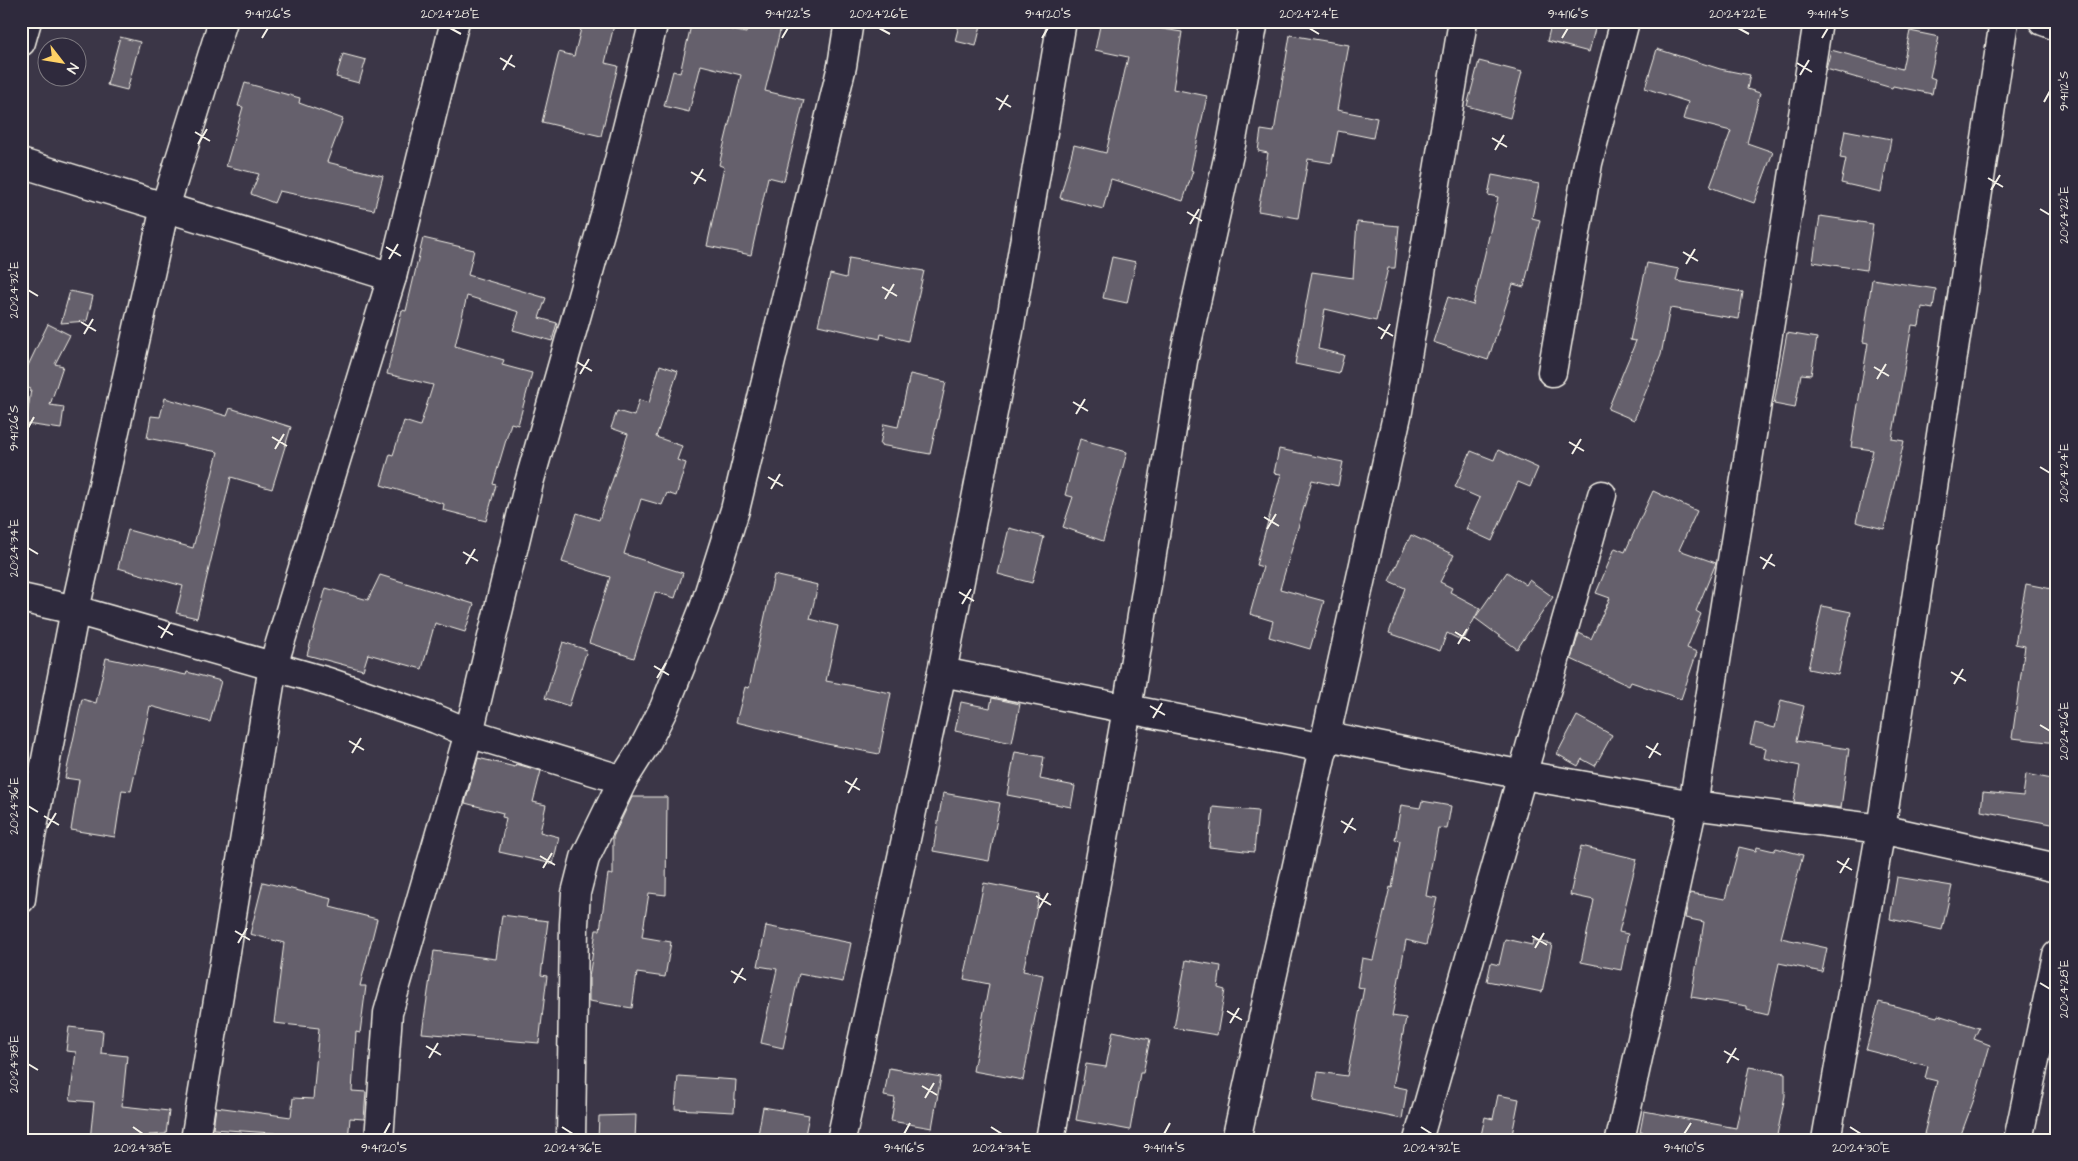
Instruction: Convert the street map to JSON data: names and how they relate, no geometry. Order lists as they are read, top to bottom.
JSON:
{
  "north": "bottom right",
  "coordinates": [
    "9°41'26\"S",
    "20°24'28\"E",
    "9°41'22\"S",
    "20°24'26\"E",
    "9°41'20\"S",
    "20°24'24\"E",
    "9°41'16\"S",
    "20°24'22\"E",
    "9°41'14\"S",
    "9°41'12\"S",
    "20°24'32\"E",
    "20°24'34\"E",
    "20°24'36\"E",
    "20°24'38\"E",
    "9°41'10\"S",
    "20°24'30\"E"
  ]
}
